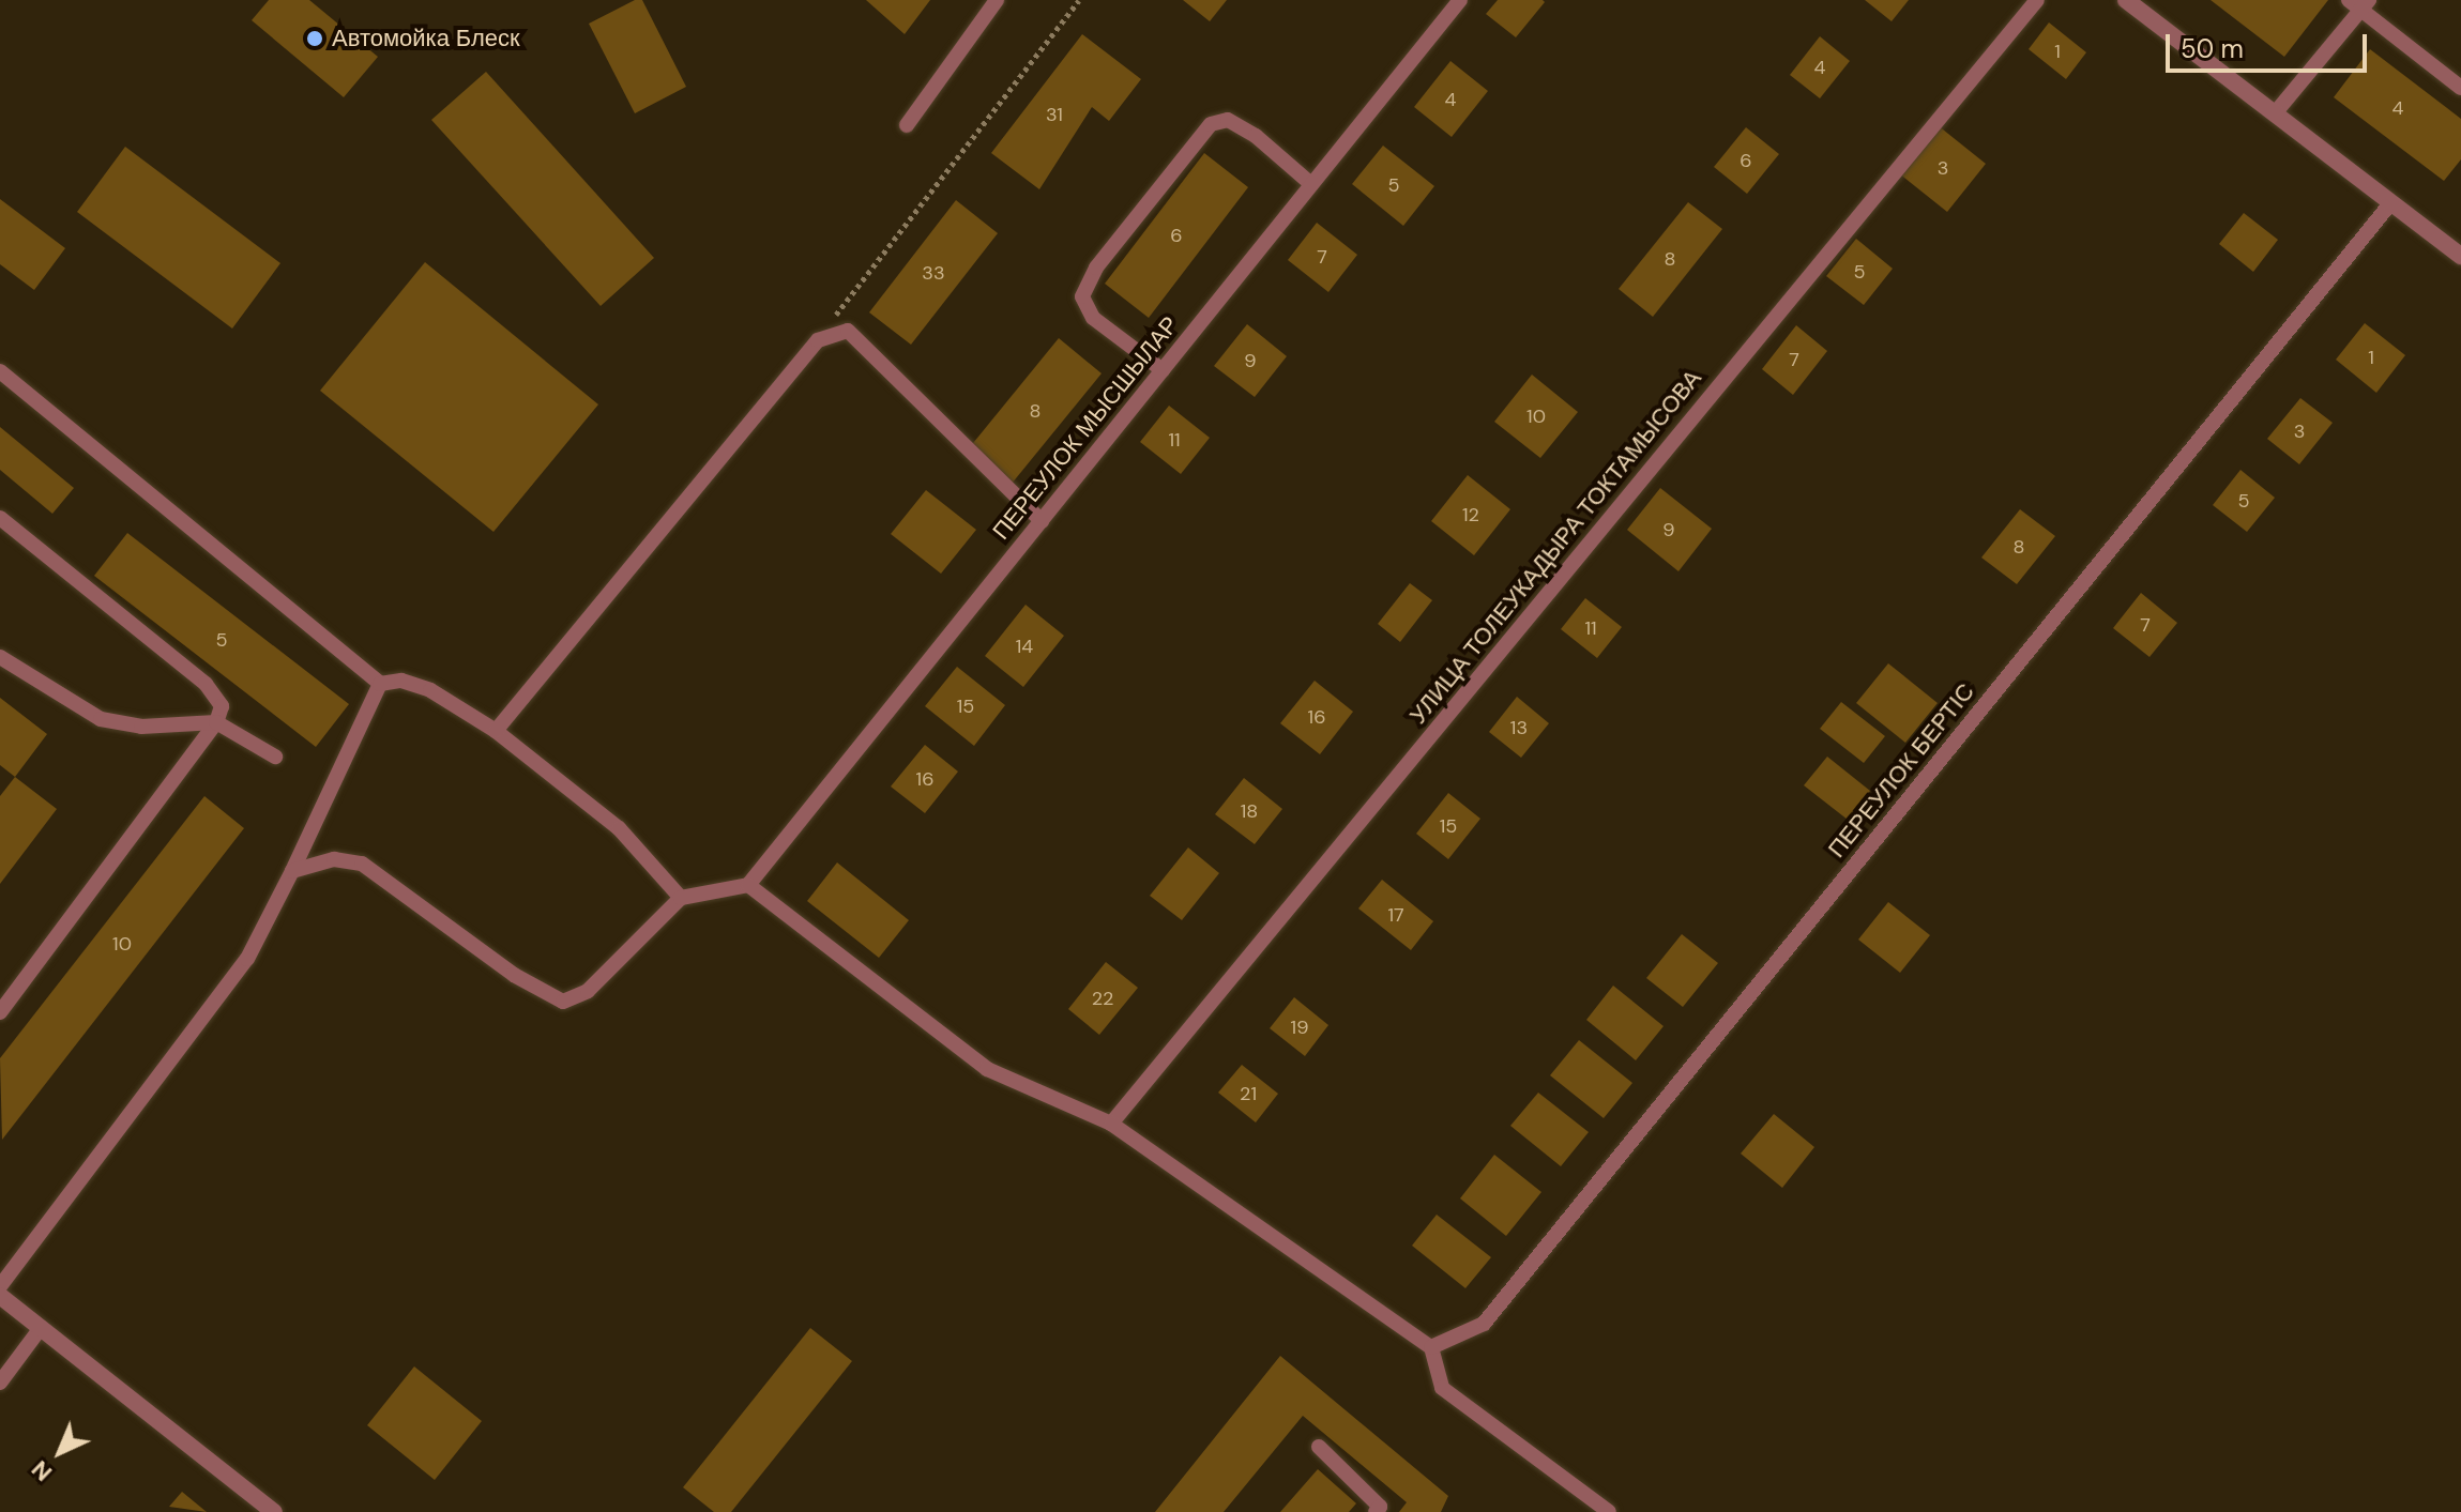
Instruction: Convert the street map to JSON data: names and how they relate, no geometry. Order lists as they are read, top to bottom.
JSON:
{
  "streets": {
    "lane": ["ПЕРЕУЛОК МЫСШЫЛАР", "УЛИЦА ТОЛЕУКАДЫРА ТОКТАМЫСОВА", "ПЕРЕУЛОК БЕРТІС"]
  },
  "places": ["Автомойка Блеск"],
  "house_numbers": [
    "1",
    "4",
    "4",
    "4",
    "31",
    "6",
    "3",
    "5",
    "6",
    "7",
    "8",
    "5",
    "33",
    "1",
    "7",
    "9",
    "8",
    "10",
    "3",
    "11",
    "5",
    "12",
    "9",
    "8",
    "7",
    "11",
    "5",
    "14",
    "15",
    "16",
    "13",
    "16",
    "18",
    "15",
    "17",
    "10",
    "22",
    "19",
    "21"
  ],
  "scale_bar": "50 m",
  "north": "bottom left"
}
